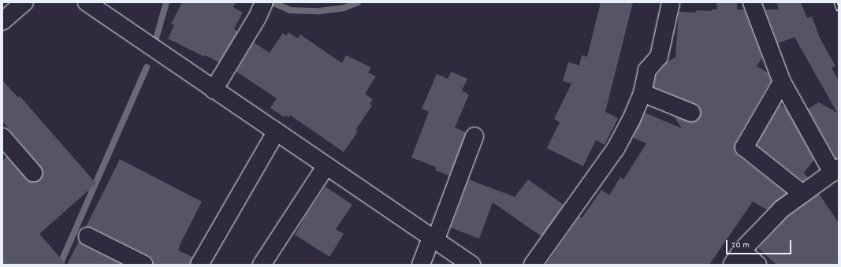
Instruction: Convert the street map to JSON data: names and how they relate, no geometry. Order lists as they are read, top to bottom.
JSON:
{
  "scale_bar": "20 m"
}
